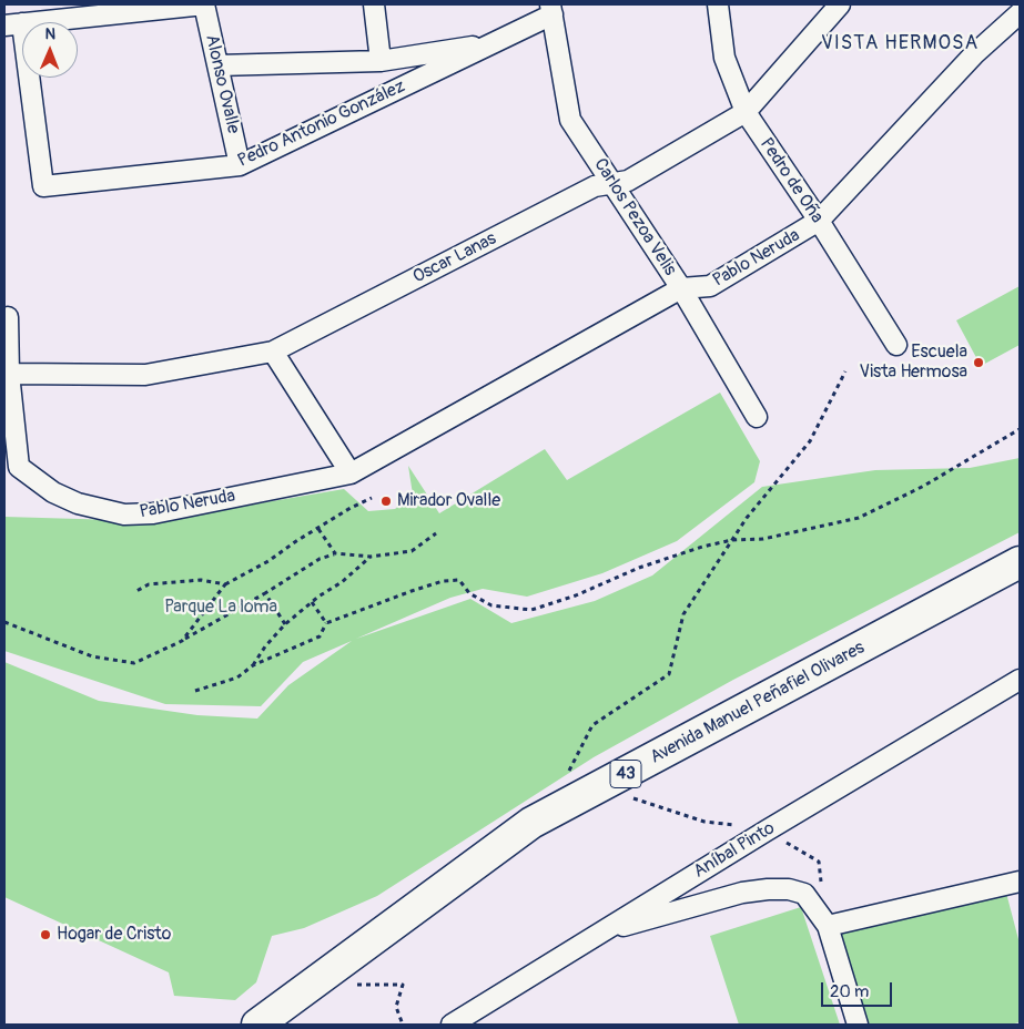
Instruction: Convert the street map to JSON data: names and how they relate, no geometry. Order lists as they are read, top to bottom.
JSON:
{
  "streets": {
    "main road": ["Avenida Manuel Peñafiel Olivares", "43"],
    "street": [
      "Alonso Ovalle",
      "Pedro Antonio González",
      "Pedro de Oña",
      "Carlos Pezoa Velis",
      "Oscar Lanas",
      "Pablo Neruda",
      "Aníbal Pinto"
    ]
  },
  "crossings": [
    ["Alonso Ovalle", "Pedro Antonio González"],
    ["Pedro Antonio González", "Carlos Pezoa Velis"],
    ["Pedro de Oña", "Oscar Lanas"],
    ["Pedro de Oña", "Pablo Neruda"],
    ["Carlos Pezoa Velis", "Oscar Lanas"],
    ["Carlos Pezoa Velis", "Pablo Neruda"],
    ["Oscar Lanas", "Pablo Neruda"]
  ],
  "districts": ["VISTA HERMOSA"],
  "parks": ["Parque La loma"],
  "places": ["Escuela Vista Hermosa", "Mirador Ovalle", "Hogar de Cristo"],
  "scale_bar": "20 m",
  "north": "top"
}
